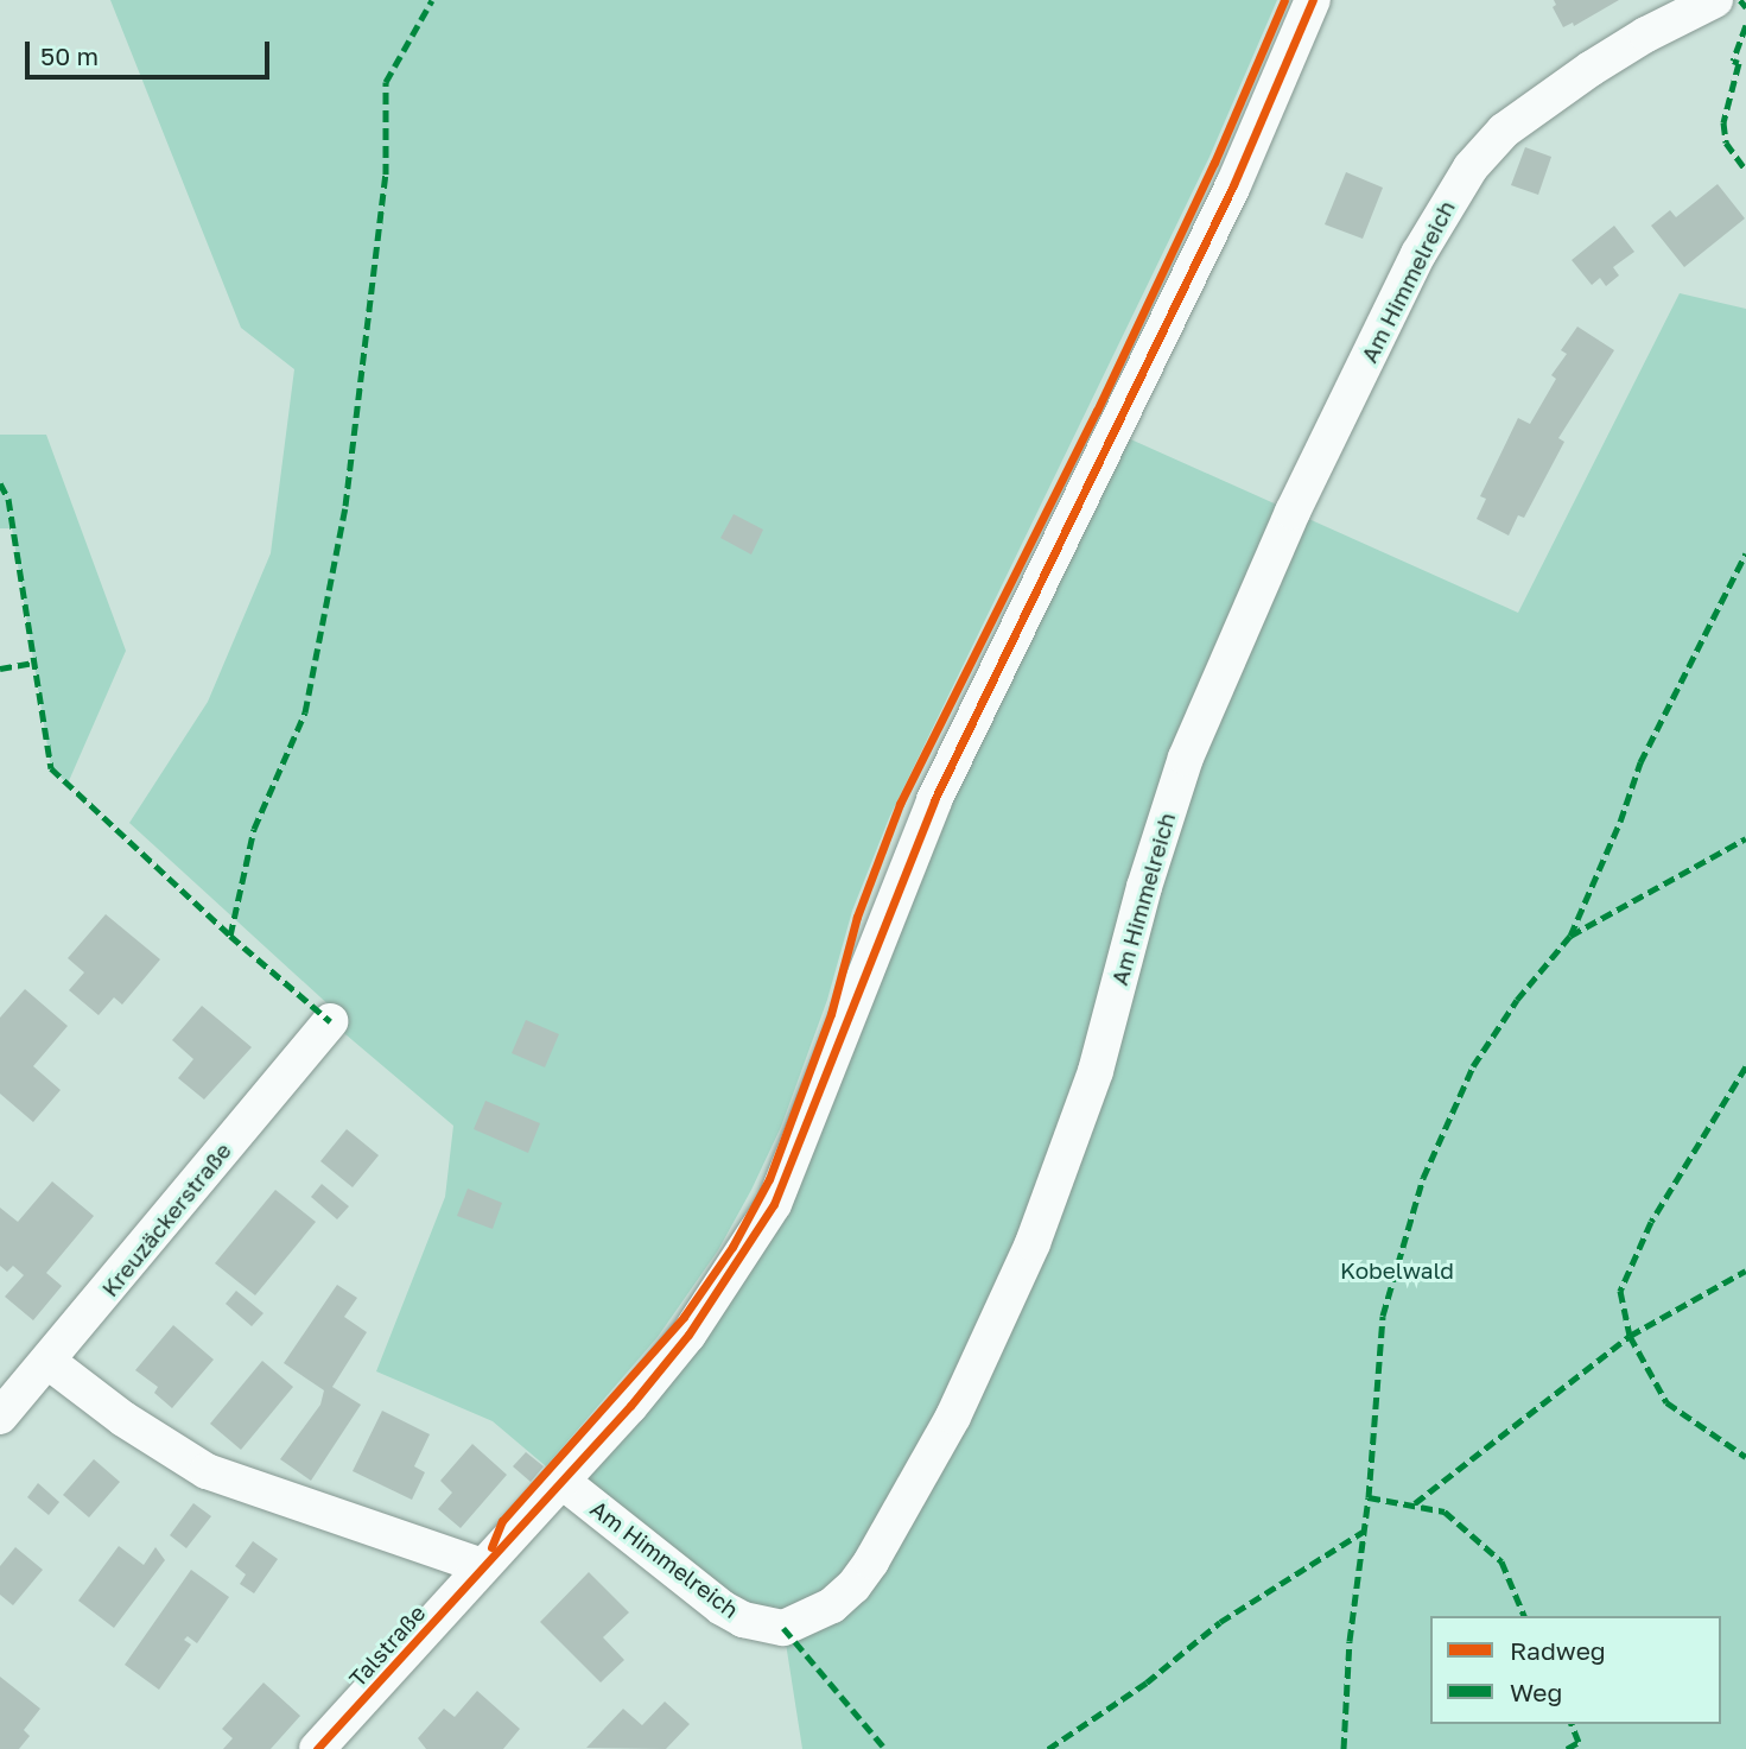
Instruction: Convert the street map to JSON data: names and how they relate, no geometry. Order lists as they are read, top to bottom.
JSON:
{
  "streets": {
    "street": ["Am Himmelreich", "Kreuzäckerstraße", "Talstraße"]
  },
  "crossings": [
    ["Am Himmelreich", "Talstraße"]
  ],
  "parks": ["Kobelwald"],
  "legend": ["Radweg", "Weg"],
  "scale_bar": "50 m"
}
